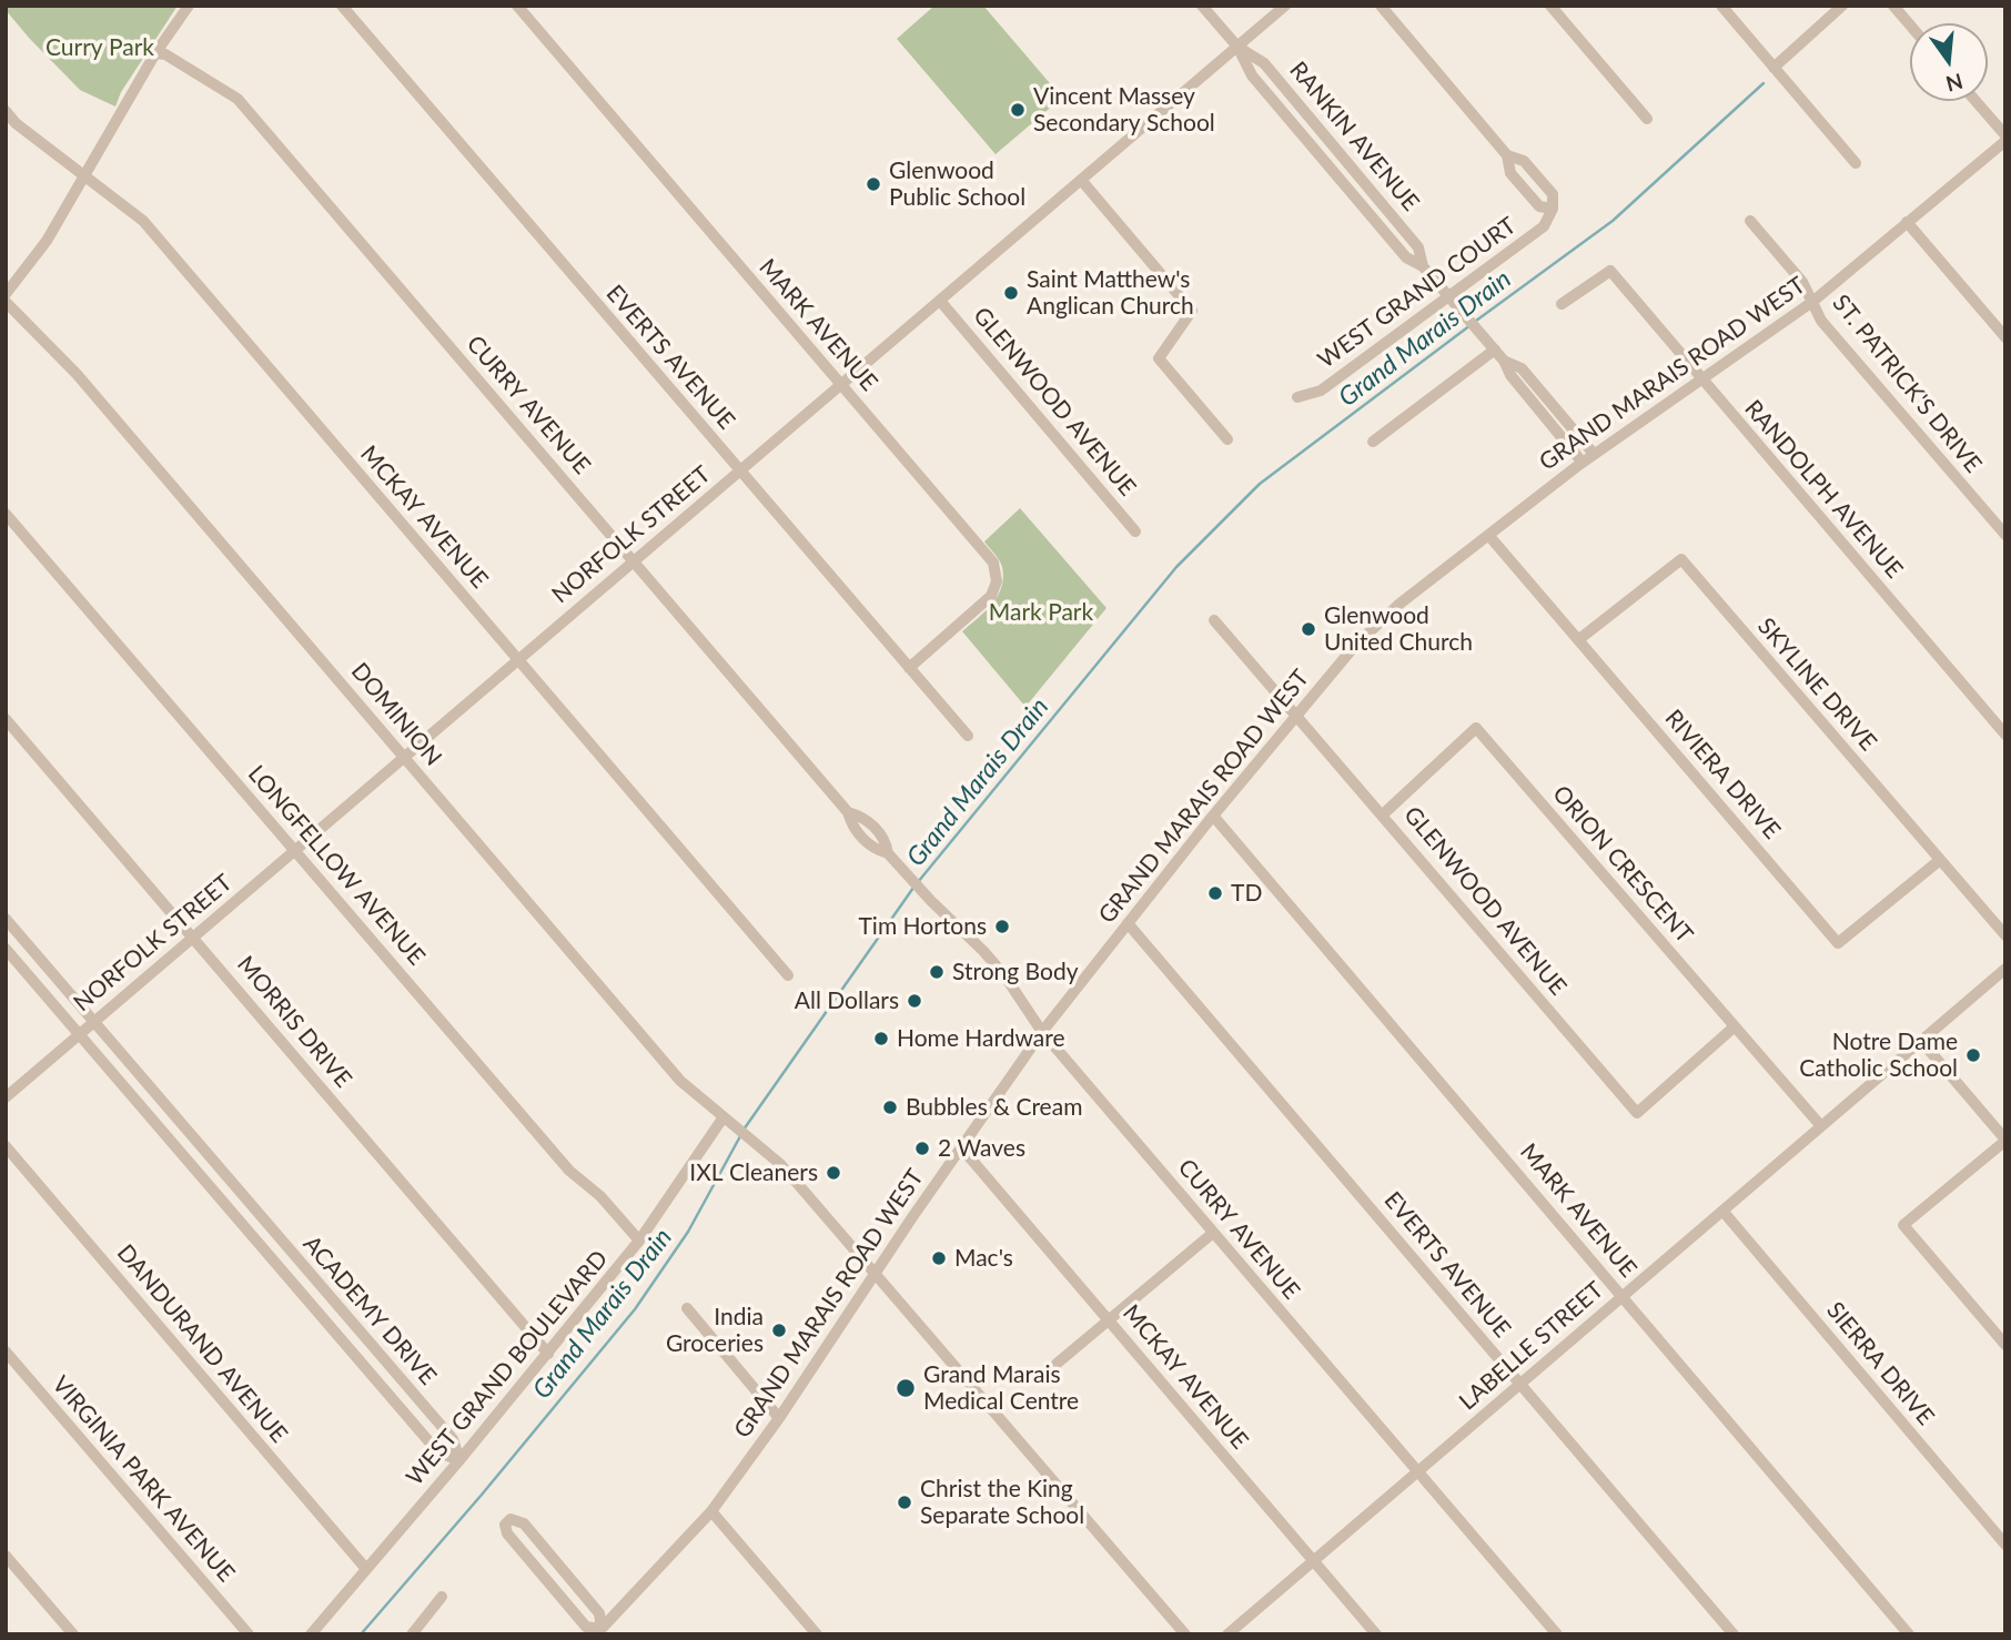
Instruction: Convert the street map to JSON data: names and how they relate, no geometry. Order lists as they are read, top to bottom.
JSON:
{
  "streets": {
    "street": [
      "RANKIN AVENUE",
      "WEST GRAND COURT",
      "MARK AVENUE",
      "EVERTS AVENUE",
      "GRAND MARAIS ROAD WEST",
      "ST. PATRICK'S DRIVE",
      "GLENWOOD AVENUE",
      "CURRY AVENUE",
      "RANDOLPH AVENUE",
      "MCKAY AVENUE",
      "NORFOLK STREET",
      "SKYLINE DRIVE",
      "DOMINION",
      "RIVIERA DRIVE",
      "ORION CRESCENT",
      "LONGFELLOW AVENUE",
      "MORRIS DRIVE",
      "ACADEMY DRIVE",
      "DANDURAND AVENUE",
      "LABELLE STREET",
      "SIERRA DRIVE",
      "WEST GRAND BOULEVARD",
      "VIRGINIA PARK AVENUE"
    ]
  },
  "crossings": [
    ["RANKIN AVENUE", "WEST GRAND COURT"],
    ["RANKIN AVENUE", "GRAND MARAIS ROAD WEST"],
    ["RANKIN AVENUE", "NORFOLK STREET"],
    ["MARK AVENUE", "EVERTS AVENUE"],
    ["MARK AVENUE", "GRAND MARAIS ROAD WEST"],
    ["MARK AVENUE", "NORFOLK STREET"],
    ["MARK AVENUE", "LABELLE STREET"],
    ["EVERTS AVENUE", "GRAND MARAIS ROAD WEST"],
    ["EVERTS AVENUE", "NORFOLK STREET"],
    ["EVERTS AVENUE", "LABELLE STREET"],
    ["GRAND MARAIS ROAD WEST", "ST. PATRICK'S DRIVE"],
    ["GRAND MARAIS ROAD WEST", "GLENWOOD AVENUE"],
    ["GRAND MARAIS ROAD WEST", "CURRY AVENUE"],
    ["GRAND MARAIS ROAD WEST", "RANDOLPH AVENUE"],
    ["GRAND MARAIS ROAD WEST", "MCKAY AVENUE"],
    ["GRAND MARAIS ROAD WEST", "DOMINION"],
    ["GRAND MARAIS ROAD WEST", "RIVIERA DRIVE"],
    ["GLENWOOD AVENUE", "NORFOLK STREET"],
    ["GLENWOOD AVENUE", "ORION CRESCENT"],
    ["CURRY AVENUE", "NORFOLK STREET"],
    ["CURRY AVENUE", "LABELLE STREET"],
    ["MCKAY AVENUE", "NORFOLK STREET"],
    ["MCKAY AVENUE", "LABELLE STREET"],
    ["NORFOLK STREET", "DOMINION"],
    ["NORFOLK STREET", "LONGFELLOW AVENUE"],
    ["NORFOLK STREET", "MORRIS DRIVE"],
    ["NORFOLK STREET", "ACADEMY DRIVE"],
    ["SKYLINE DRIVE", "RIVIERA DRIVE"],
    ["DOMINION", "WEST GRAND BOULEVARD"],
    ["ORION CRESCENT", "LABELLE STREET"],
    ["LONGFELLOW AVENUE", "WEST GRAND BOULEVARD"],
    ["MORRIS DRIVE", "WEST GRAND BOULEVARD"],
    ["ACADEMY DRIVE", "WEST GRAND BOULEVARD"],
    ["DANDURAND AVENUE", "WEST GRAND BOULEVARD"],
    ["LABELLE STREET", "SIERRA DRIVE"]
  ],
  "water": ["Grand Marais Drain"],
  "parks": ["Curry Park", "Mark Park"],
  "places": [
    "Vincent Massey Secondary School",
    "Glenwood Public School",
    "Saint Matthew's Anglican Church",
    "Glenwood United Church",
    "TD",
    "Tim Hortons",
    "Strong Body",
    "All Dollars",
    "Home Hardware",
    "Notre Dame Catholic School",
    "Bubbles & Cream",
    "2 Waves",
    "IXL Cleaners",
    "Mac's",
    "India Groceries",
    "Grand Marais Medical Centre",
    "Christ the King Separate School"
  ],
  "north": "bottom"
}
